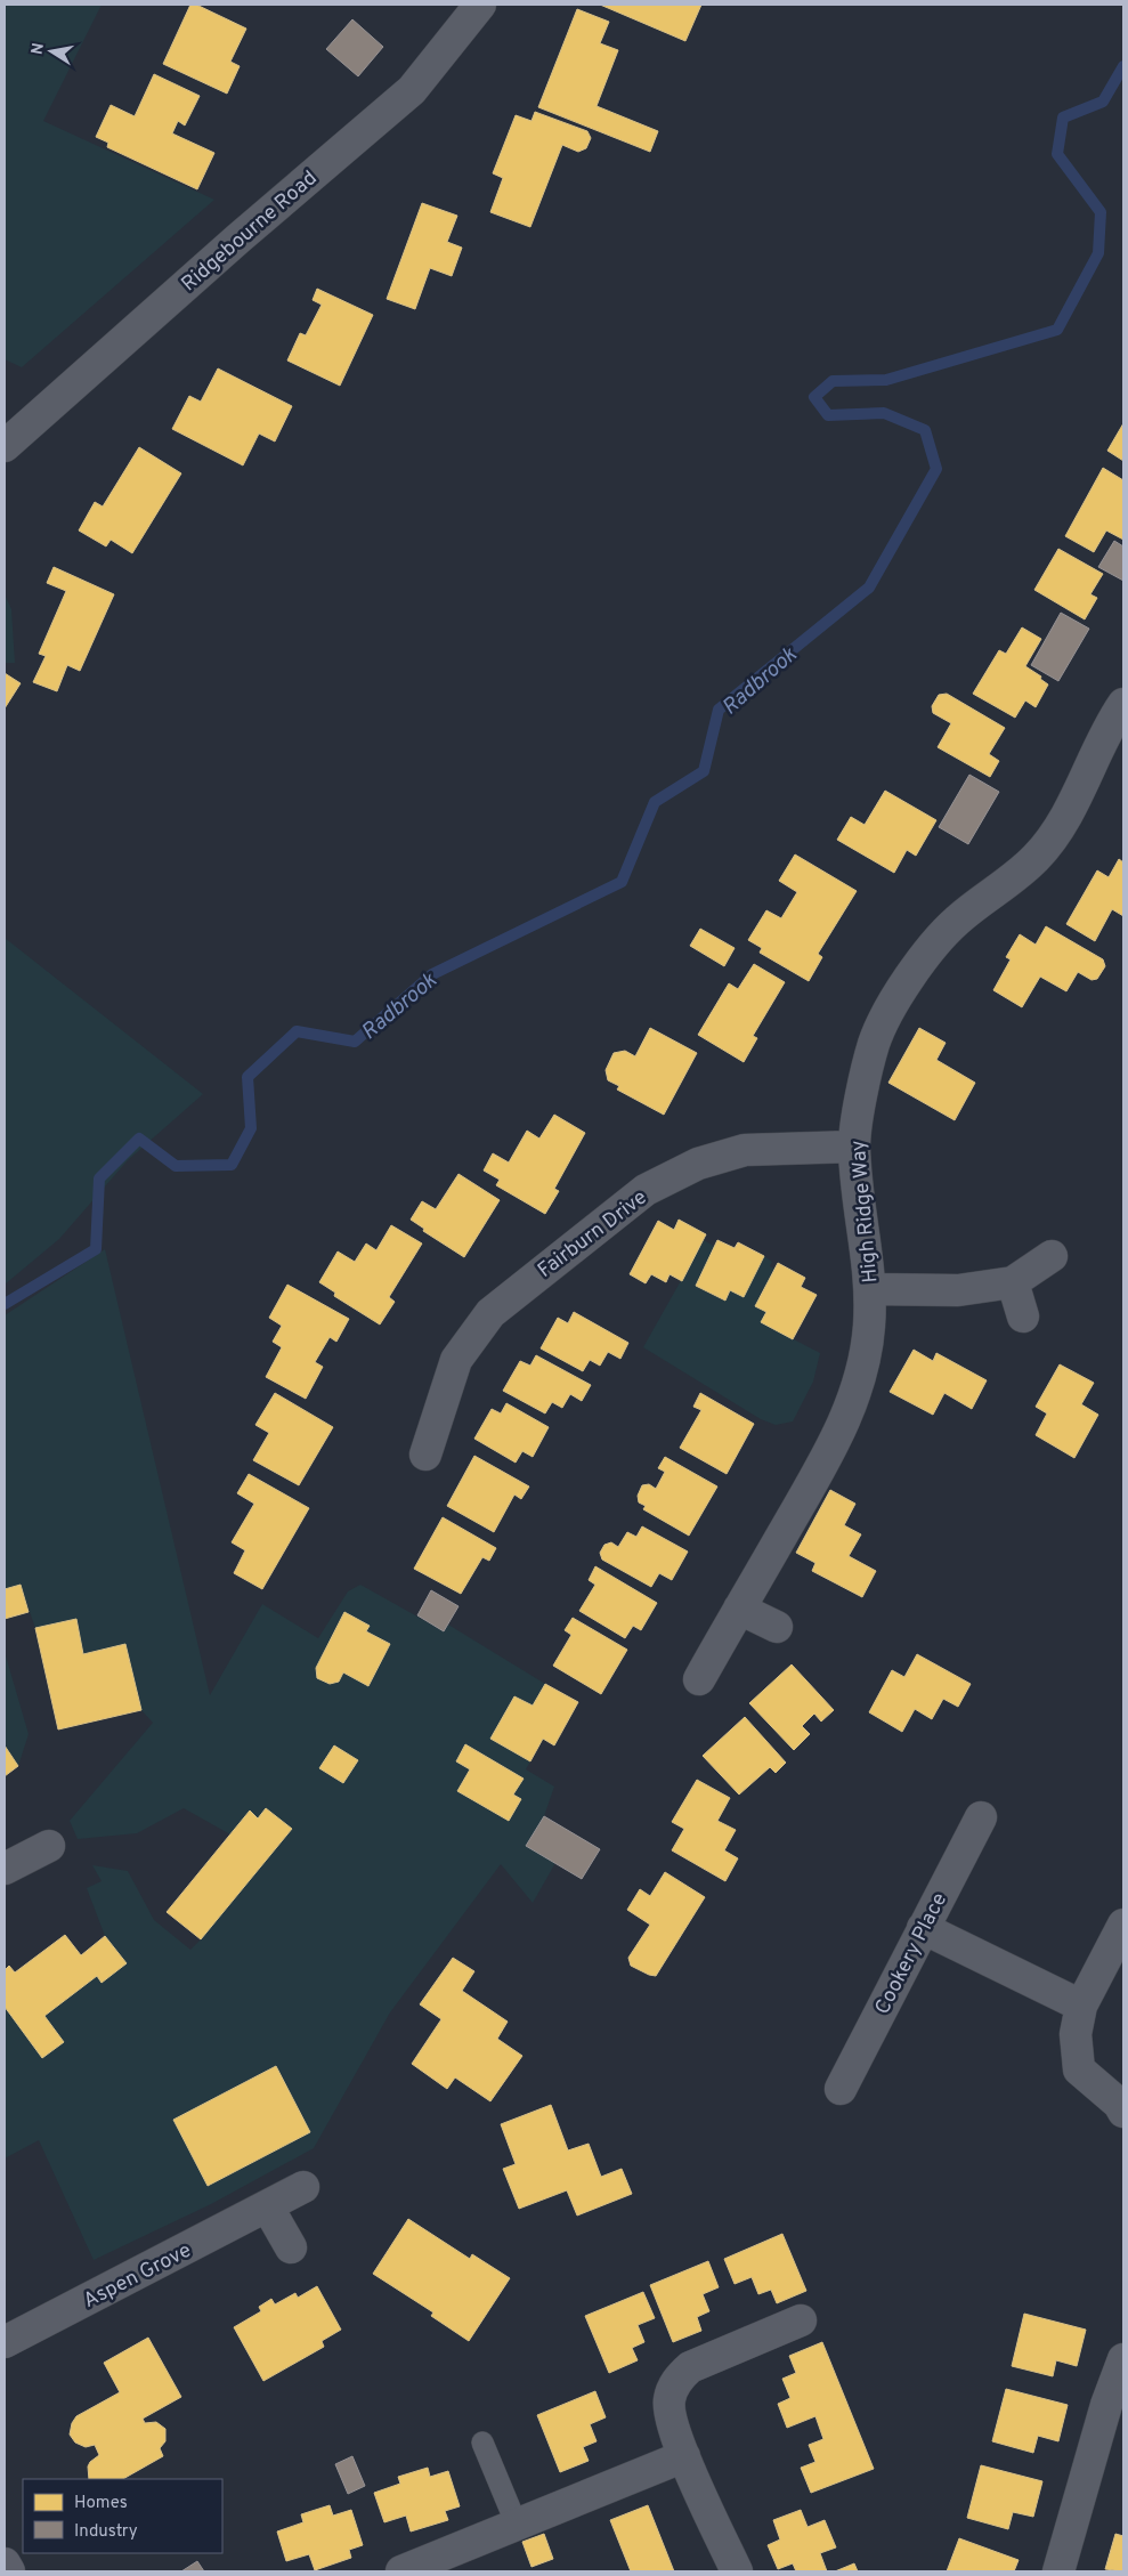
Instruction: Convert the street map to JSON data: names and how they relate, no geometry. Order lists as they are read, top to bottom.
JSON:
{
  "streets": {
    "street": [
      "Ridgebourne Road",
      "High Ridge Way",
      "Fairburn Drive",
      "Cookery Place",
      "Aspen Grove"
    ]
  },
  "crossings": [
    ["High Ridge Way", "Fairburn Drive"]
  ],
  "water": ["Radbrook"],
  "legend": ["Homes", "Industry"],
  "north": "left"
}
